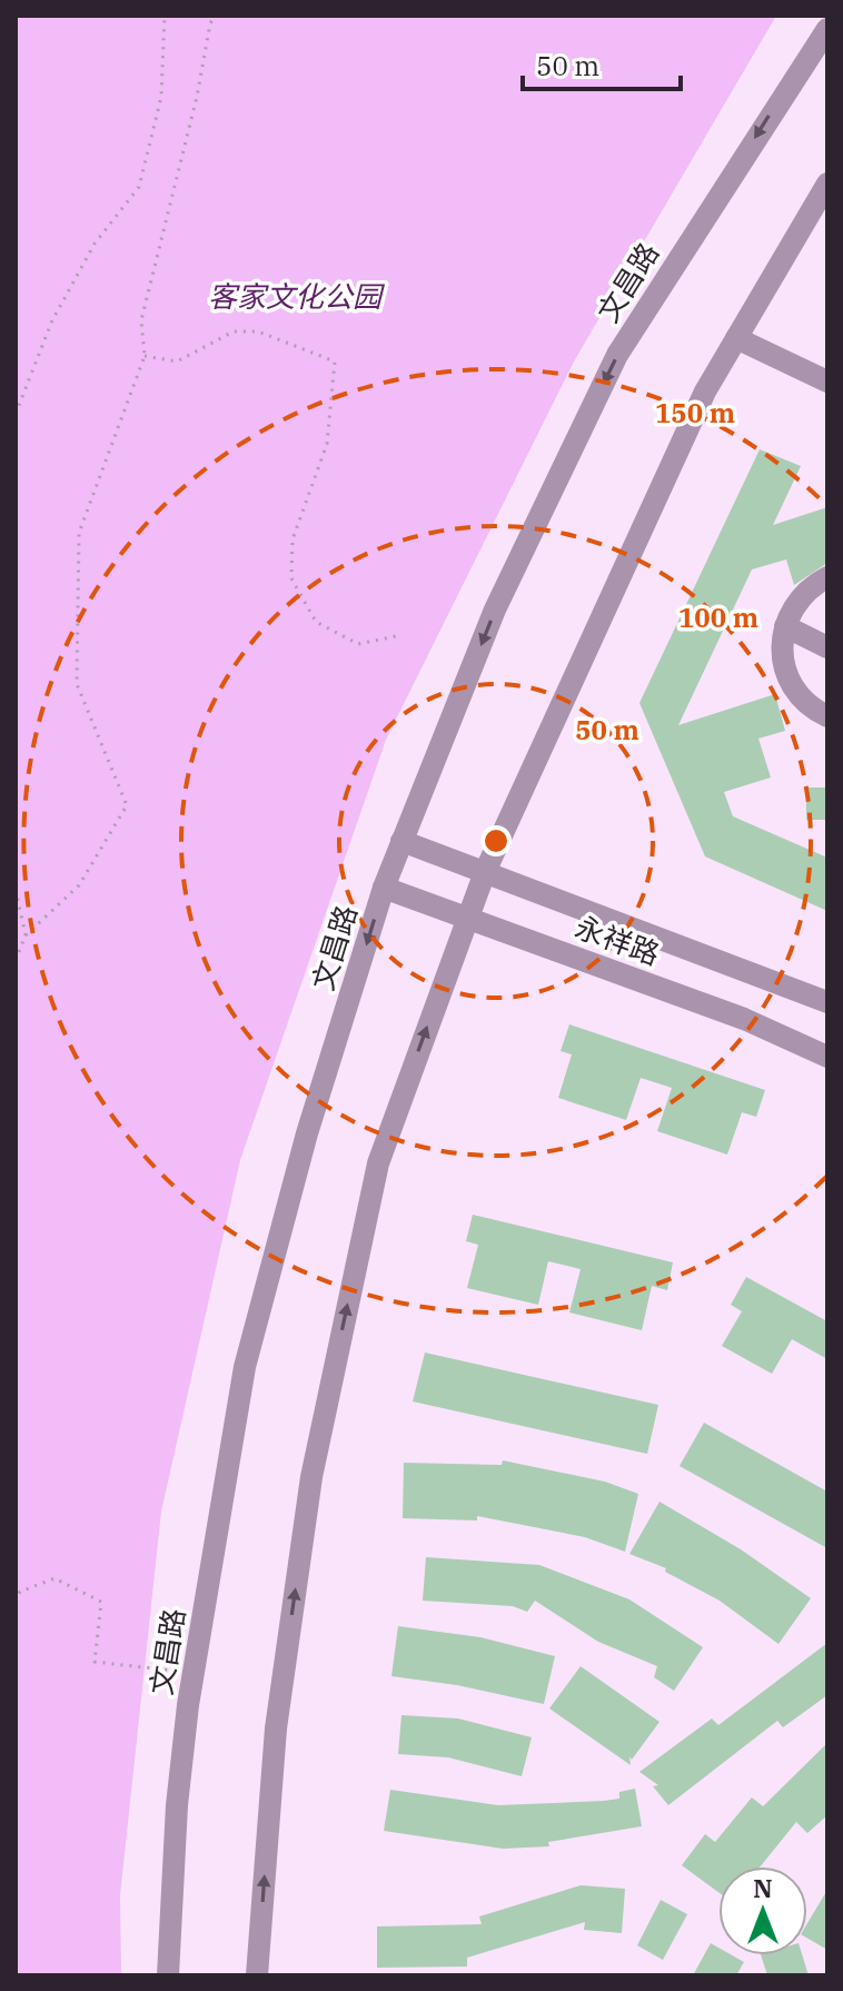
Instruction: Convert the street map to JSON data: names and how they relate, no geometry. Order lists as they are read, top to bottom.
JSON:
{
  "streets": {
    "street": ["文昌路", "永祥路"]
  },
  "crossings": [
    ["文昌路", "永祥路"]
  ],
  "parks": ["客家文化公园"],
  "scale_bar": "50 m",
  "north": "top",
  "rings": ["150 m", "100 m", "50 m"]
}
